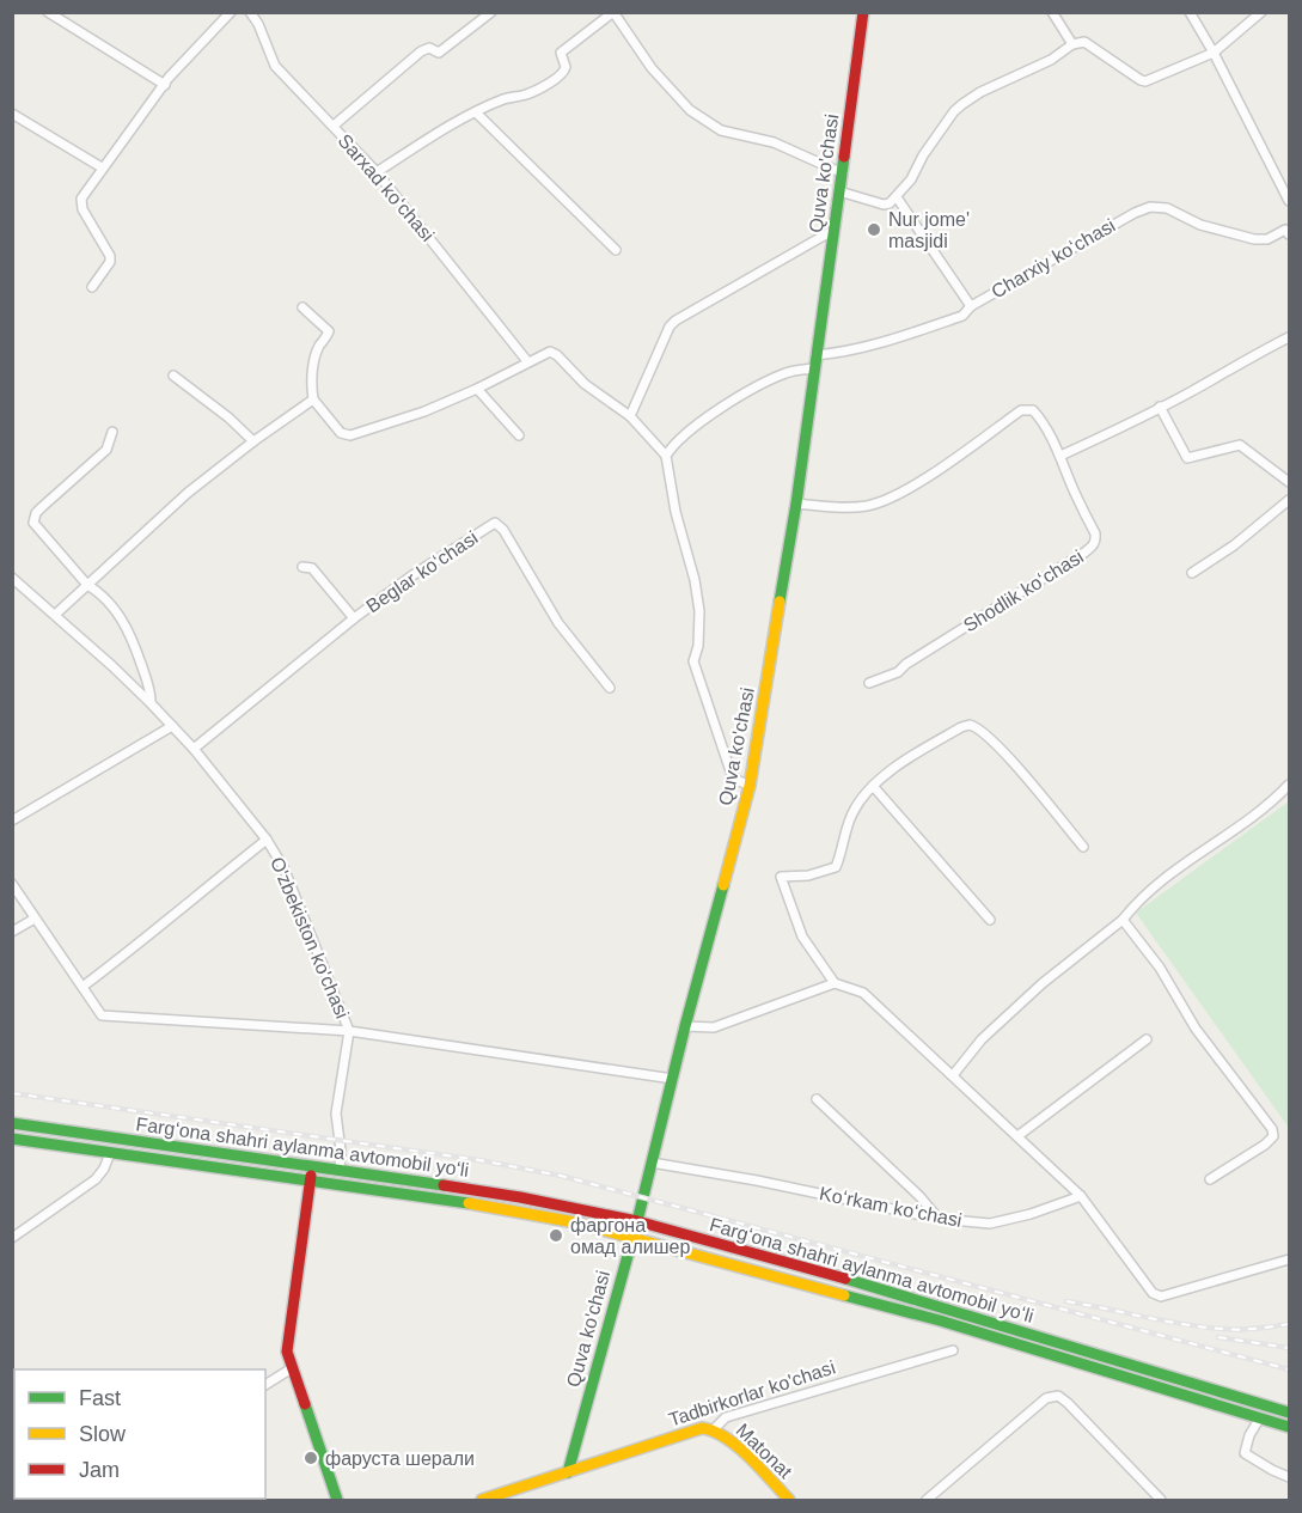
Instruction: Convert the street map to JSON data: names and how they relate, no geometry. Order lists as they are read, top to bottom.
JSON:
{
  "streets": {
    "main road": [
      "Quva ko'chasi",
      "Fargʻona shahri aylanma avtomobil yoʻli",
      "Tadbirkorlar ko'chasi",
      "Matonat"
    ],
    "street": [
      "Sarxad koʻchasi",
      "Charxiy koʻchasi",
      "Beglar koʻchasi",
      "Shodlik koʻchasi",
      "O'zbekiston ko'chasi",
      "Koʻrkam koʻchasi"
    ]
  },
  "crossings": [
    ["Quva ko'chasi", "Charxiy koʻchasi"],
    ["Quva ko'chasi", "Shodlik koʻchasi"],
    ["Quva ko'chasi", "O'zbekiston ko'chasi"],
    ["Quva ko'chasi", "Fargʻona shahri aylanma avtomobil yoʻli"],
    ["Quva ko'chasi", "Koʻrkam koʻchasi"],
    ["Quva ko'chasi", "Tadbirkorlar ko'chasi"],
    ["Beglar koʻchasi", "O'zbekiston ko'chasi"],
    ["Tadbirkorlar ko'chasi", "Matonat"]
  ],
  "places": ["Nur jome' masjidi", "фаргона омад алишер", "фаруста шерали"],
  "legend": ["Fast", "Slow", "Jam"]
}
